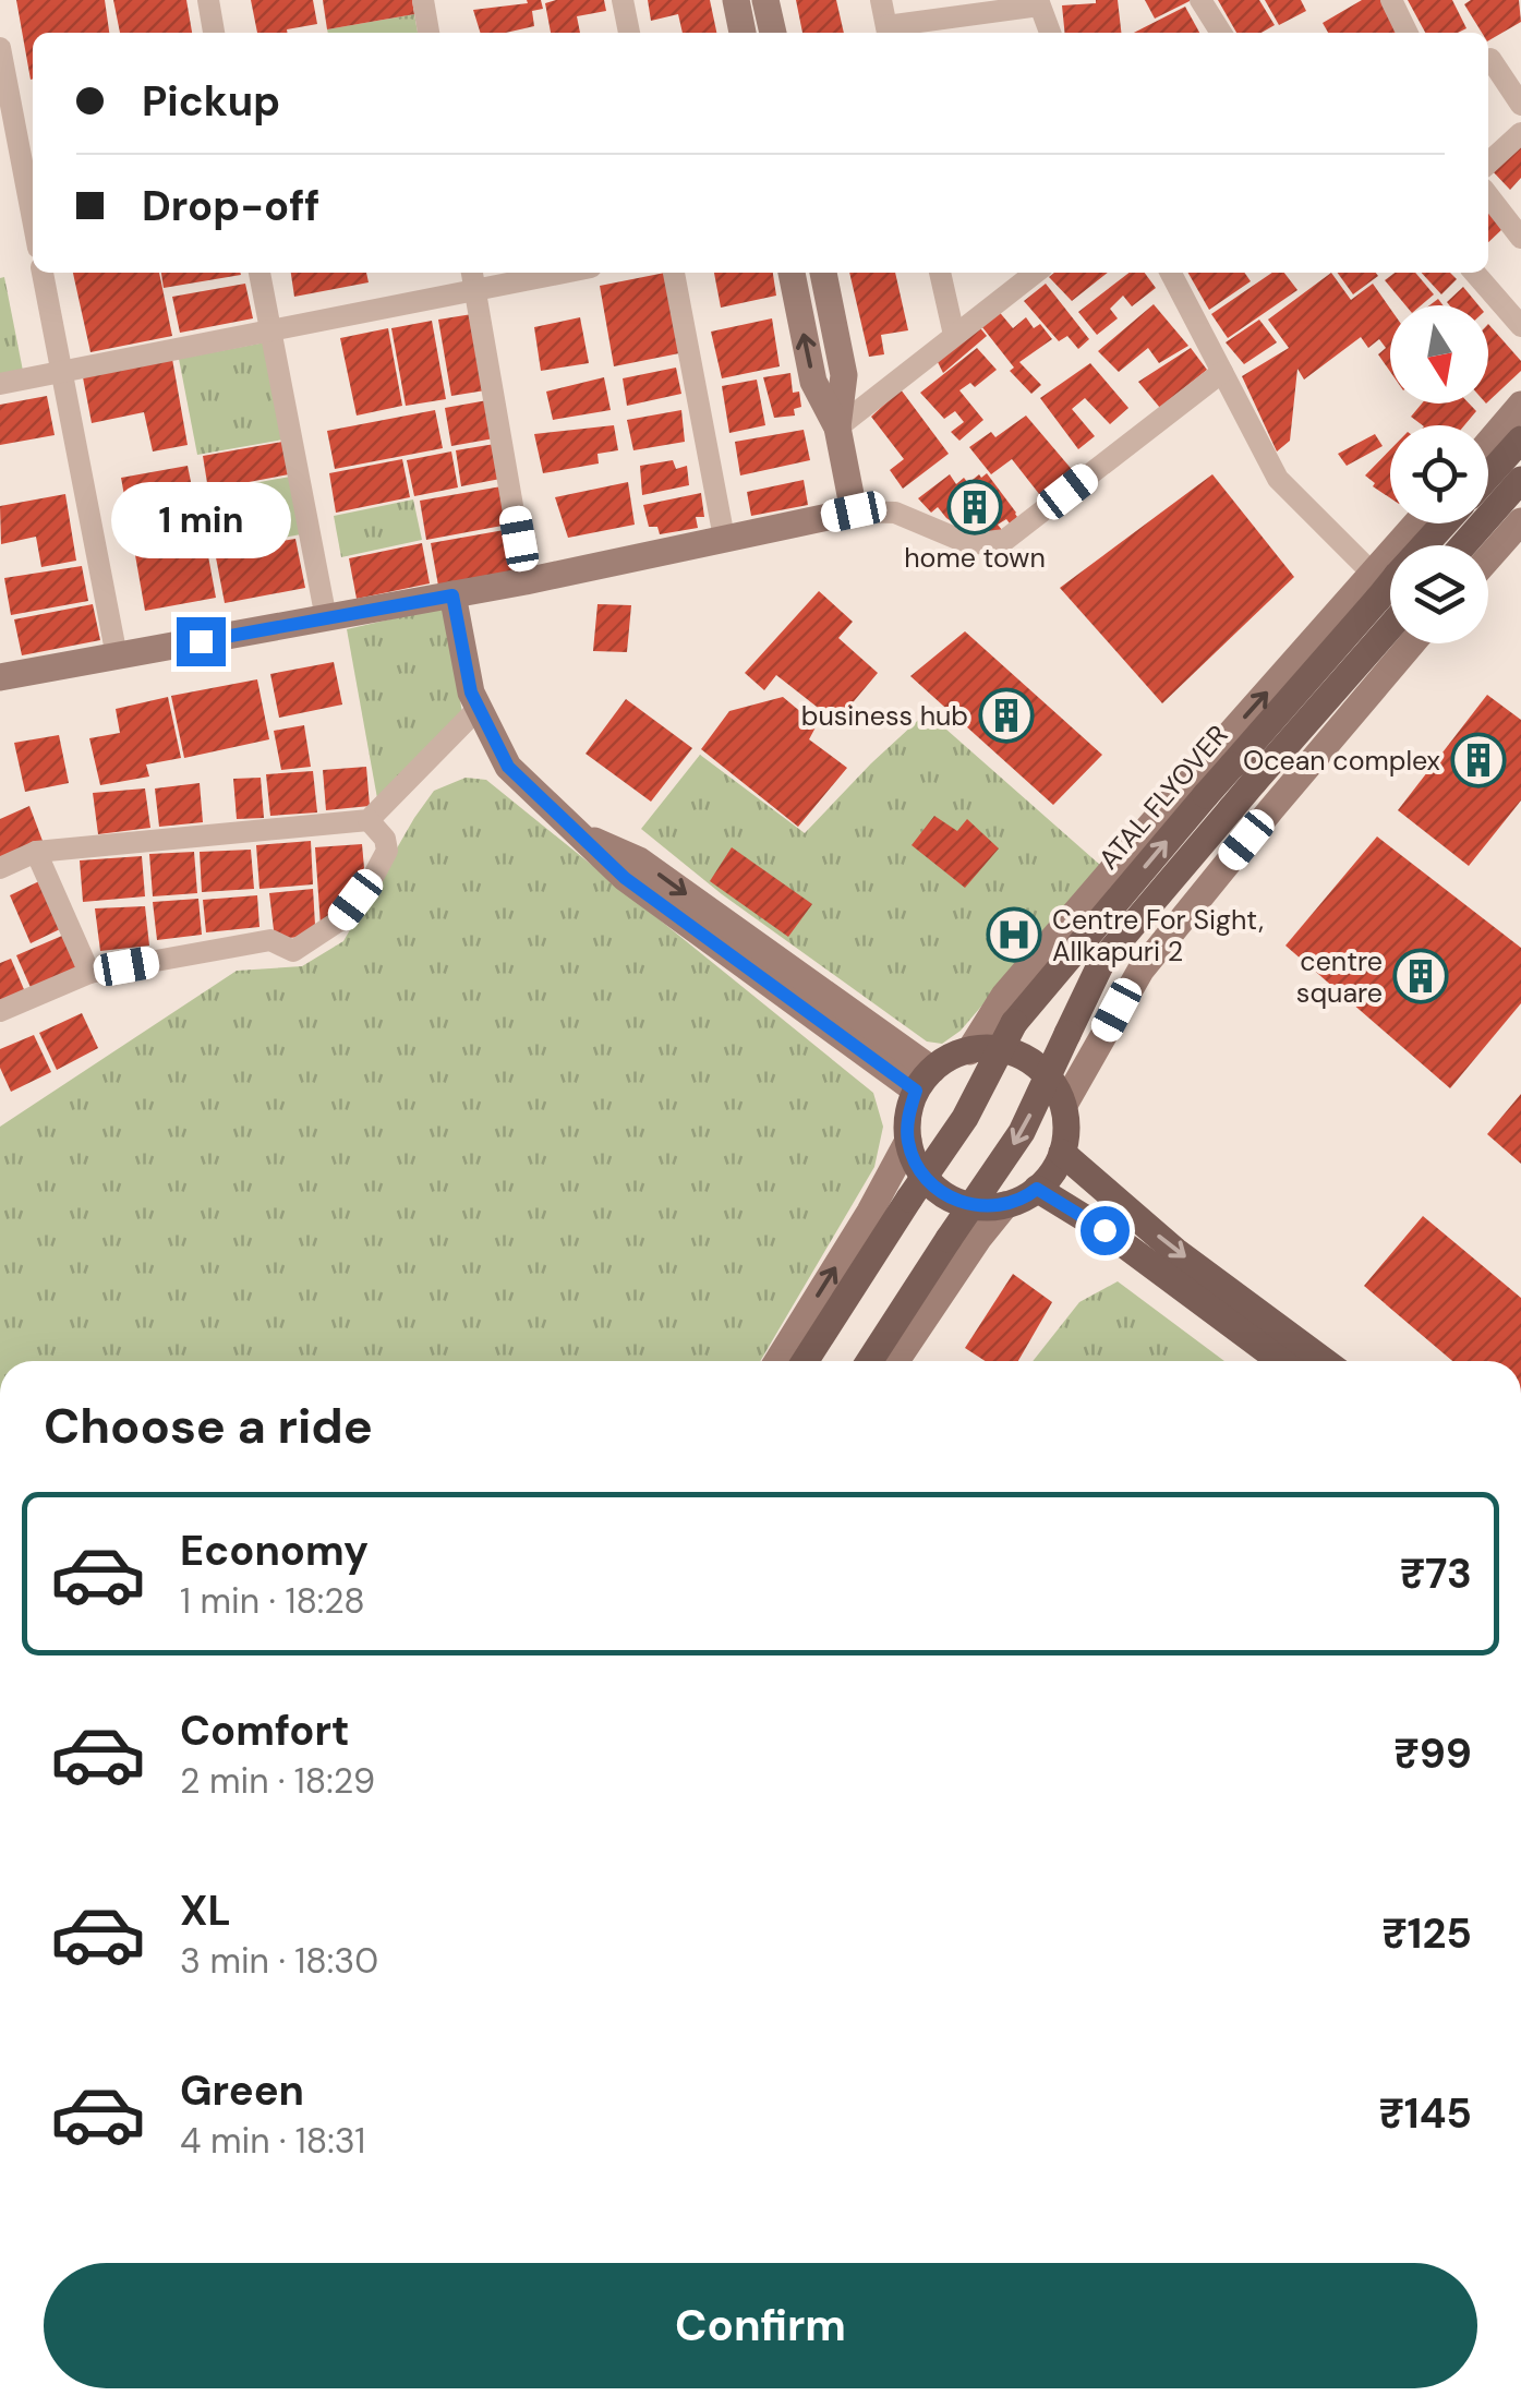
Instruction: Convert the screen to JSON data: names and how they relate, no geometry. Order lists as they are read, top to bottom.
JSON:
{
  "streets": {
    "main road": ["ATAL FLYOVER"]
  },
  "places": {
    "building": [
      "home town",
      "business hub",
      "Ocean complex",
      "centre square"
    ],
    "hospital": ["Centre For Sight, Allkapuri 2"]
  },
  "north": "bottom",
  "page": {
    "banner": ["Pickup", "Drop-off"],
    "bubble": "1 min",
    "heading": "Choose a ride",
    "list": [
      {
        "name": "Economy",
        "note": "1 min · 18:28",
        "value": "₹73"
      },
      {
        "name": "Comfort",
        "note": "2 min · 18:29",
        "value": "₹99"
      },
      {
        "name": "XL",
        "note": "3 min · 18:30",
        "value": "₹125"
      },
      {
        "name": "Green",
        "note": "4 min · 18:31",
        "value": "₹145"
      }
    ],
    "buttons": "Confirm"
  }
}
